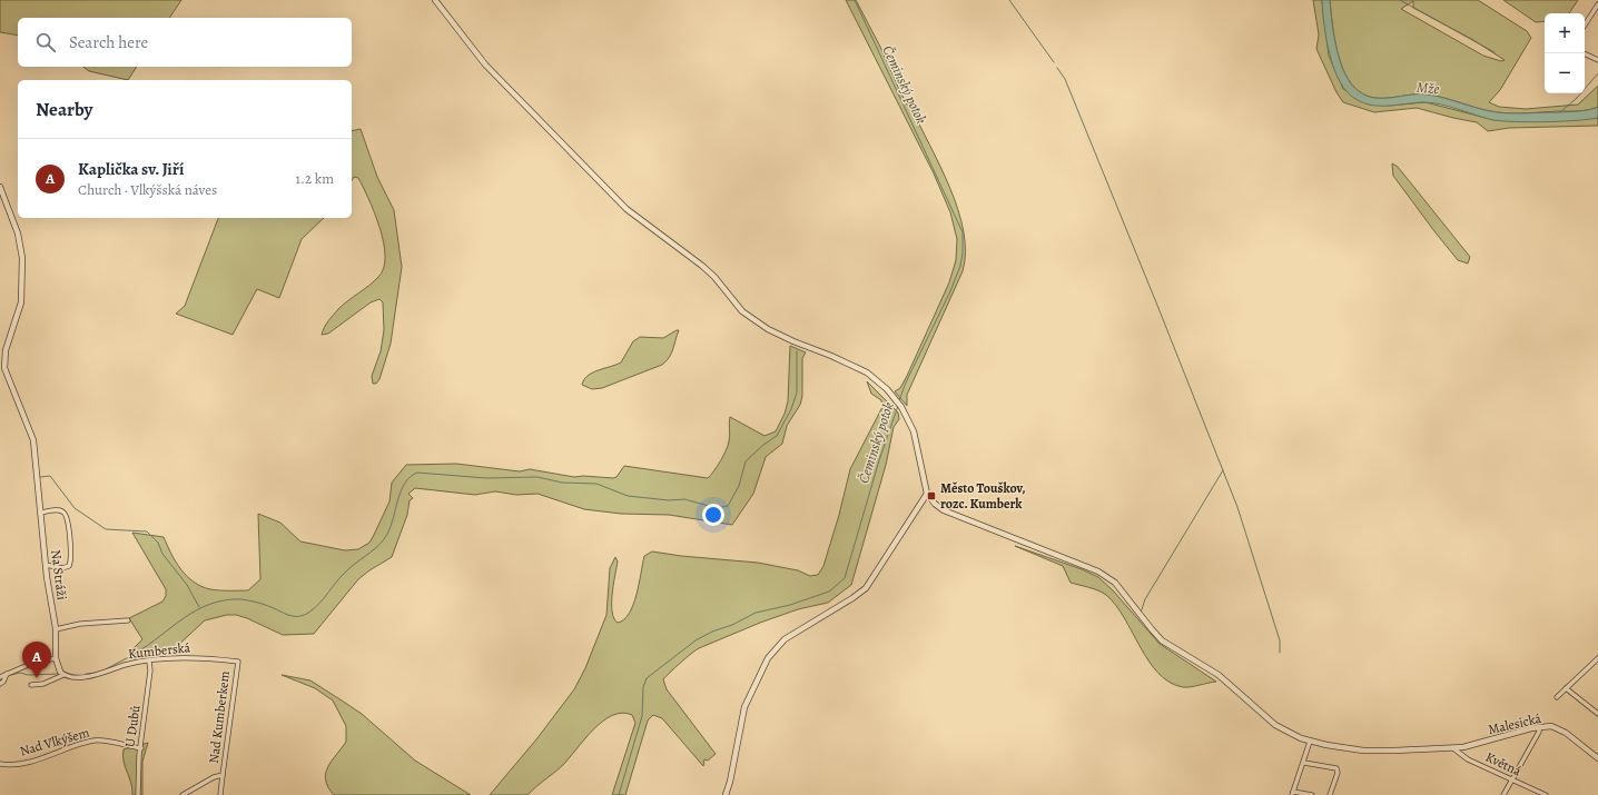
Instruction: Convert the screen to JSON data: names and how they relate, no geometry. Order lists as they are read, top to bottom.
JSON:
{
  "streets": {
    "street": [
      "Na Stráži",
      "Kumberská",
      "Nad Kumberkem",
      "Malesická",
      "U Dubů",
      "Nad Vlkýšem",
      "Květná"
    ]
  },
  "crossings": [
    ["Na Stráži", "Kumberská"],
    ["Kumberská", "Nad Kumberkem"],
    ["Kumberská", "U Dubů"],
    ["Malesická", "Květná"],
    ["U Dubů", "Nad Vlkýšem"]
  ],
  "water": ["Čeminský potok", "Mže"],
  "places": {
    "transit": ["Město Touškov, rozc. Kumberk"]
  },
  "page": {
    "map_buttons": ["+", "−"],
    "search": "Search here",
    "heading": "Nearby",
    "list": [
      {
        "mark": "A",
        "name": "Kaplička sv. Jiří",
        "note": "Church · Vlkýšská náves",
        "value": "1.2 km"
      }
    ],
    "pins": "A"
  }
}
